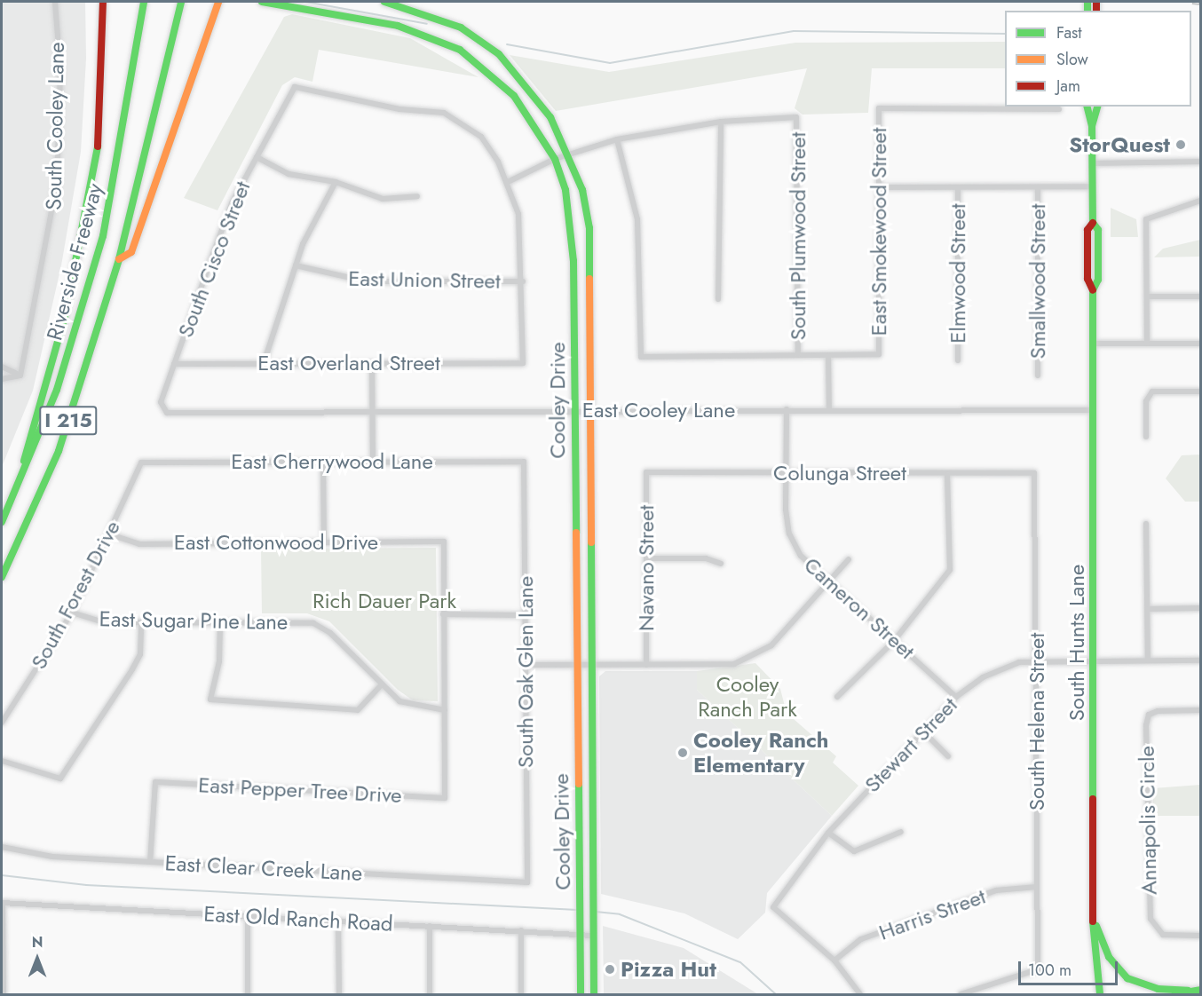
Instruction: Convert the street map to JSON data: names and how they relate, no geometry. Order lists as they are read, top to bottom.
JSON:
{
  "streets": {
    "main road": [
      "Riverside Freeway",
      "Cooley Drive",
      "I 215",
      "South Hunts Lane"
    ],
    "street": [
      "South Cooley Lane",
      "East Smokewood Street",
      "South Plumwood Street",
      "South Cisco Street",
      "Elmwood Street",
      "East Union Street",
      "Smallwood Street",
      "East Overland Street",
      "East Cooley Lane",
      "East Cherrywood Lane",
      "Colunga Street",
      "East Cottonwood Drive",
      "Navano Street",
      "South Forest Drive",
      "Cameron Street",
      "East Sugar Pine Lane",
      "South Oak Glen Lane",
      "South Helena Street",
      "Stewart Street",
      "East Pepper Tree Drive",
      "Annapolis Circle",
      "East Clear Creek Lane",
      "Harris Street",
      "East Old Ranch Road"
    ]
  },
  "crossings": [
    ["South Cisco Street", "East Overland Street"],
    ["South Cisco Street", "East Cooley Lane"],
    ["Riverside Freeway", "I 215"],
    ["East Union Street", "East Overland Street"],
    ["Cooley Drive", "East Cooley Lane"],
    ["Cooley Drive", "East Old Ranch Road"],
    ["East Cooley Lane", "Cameron Street"],
    ["East Cooley Lane", "South Hunts Lane"],
    ["East Cherrywood Lane", "South Forest Drive"],
    ["East Cherrywood Lane", "South Oak Glen Lane"],
    ["Colunga Street", "Navano Street"],
    ["Colunga Street", "Cameron Street"],
    ["Colunga Street", "South Helena Street"],
    ["East Cottonwood Drive", "South Forest Drive"],
    ["South Forest Drive", "East Sugar Pine Lane"],
    ["Cameron Street", "Stewart Street"],
    ["East Sugar Pine Lane", "East Pepper Tree Drive"],
    ["South Hunts Lane", "Stewart Street"],
    ["South Oak Glen Lane", "East Clear Creek Lane"],
    ["South Helena Street", "Stewart Street"],
    ["South Helena Street", "Harris Street"],
    ["Stewart Street", "Harris Street"],
    ["East Pepper Tree Drive", "East Clear Creek Lane"]
  ],
  "parks": ["Rich Dauer Park", "Cooley Ranch Park"],
  "places": ["StorQuest", "Cooley Ranch Elementary", "Pizza Hut"],
  "legend": ["Fast", "Slow", "Jam"],
  "scale_bar": "100 m",
  "north": "top"
}
